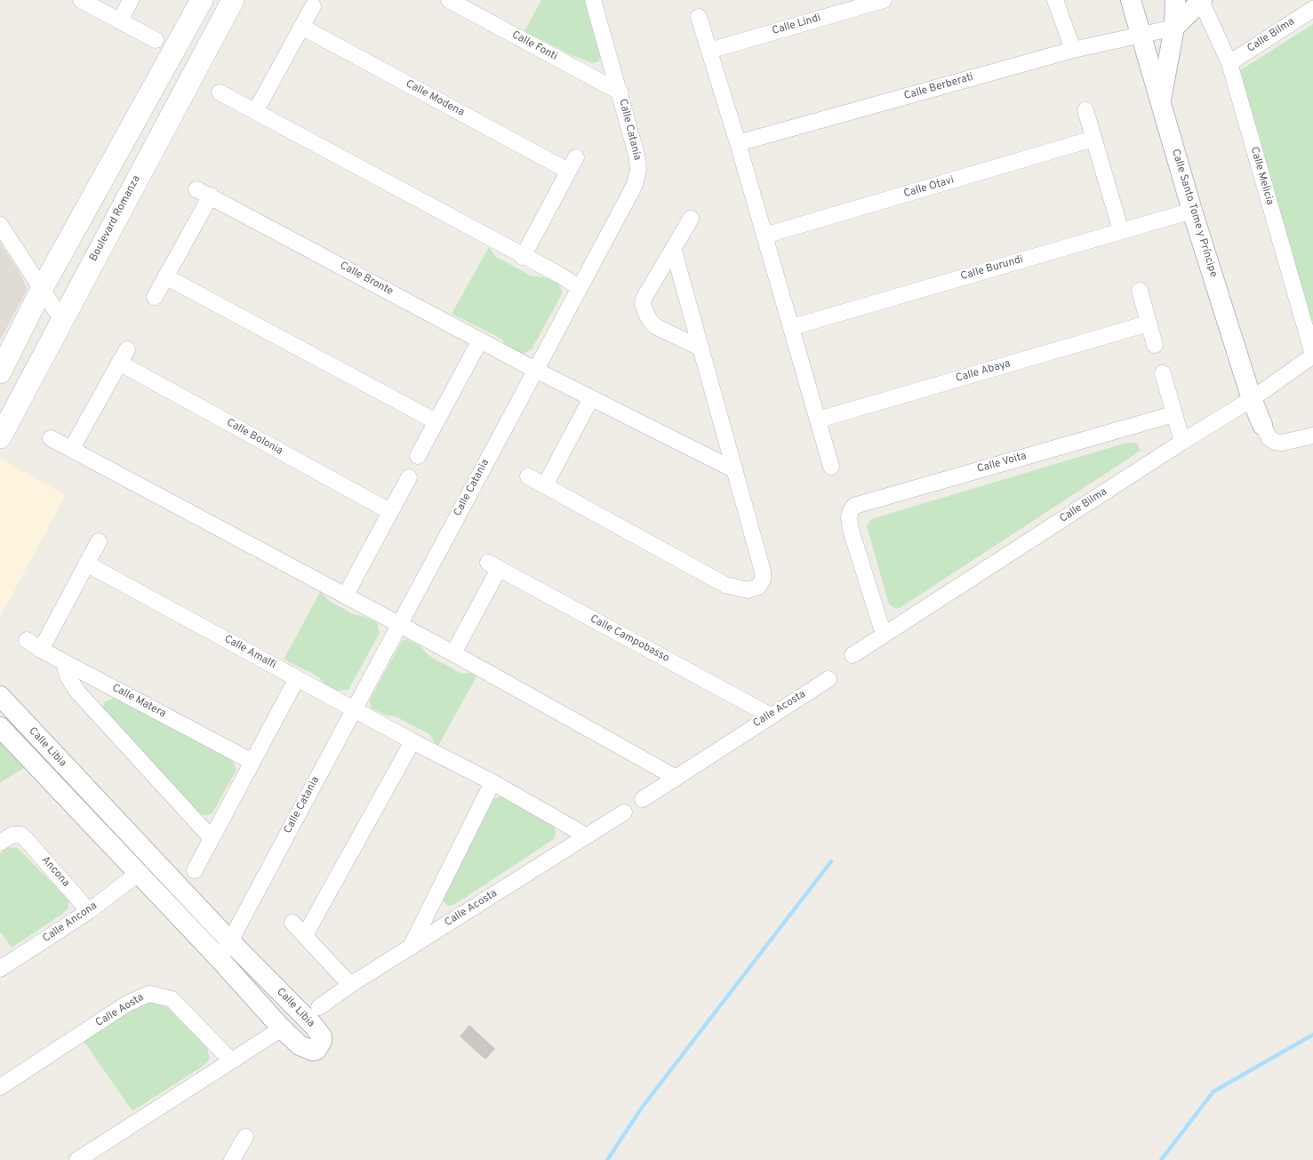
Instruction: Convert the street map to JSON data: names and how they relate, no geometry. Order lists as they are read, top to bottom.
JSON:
{
  "streets": {
    "main road": ["Boulevard Romanza"],
    "street": [
      "Calle Lindi",
      "Calle Bilma",
      "Calle Fonti",
      "Calle Berberati",
      "Calle Modena",
      "Calle Catania",
      "Calle Melicia",
      "Calle Otavi",
      "Calle Santo Tome y Príncipe",
      "Calle Burundi",
      "Calle Bronte",
      "Calle Abaya",
      "Calle Bolonia",
      "Calle Voita",
      "Calle Campobasso",
      "Calle Amalfi",
      "Calle Matera",
      "Calle Acosta",
      "Calle Libia",
      "Ancona",
      "Calle Ancona",
      "Calle Aosta"
    ]
  },
  "crossings": [
    ["Calle Bilma", "Calle Melicia"],
    ["Calle Bilma", "Calle Santo Tome y Príncipe"],
    ["Calle Bilma", "Calle Voita"],
    ["Calle Fonti", "Calle Catania"],
    ["Calle Berberati", "Calle Santo Tome y Príncipe"],
    ["Calle Catania", "Calle Bronte"],
    ["Calle Catania", "Calle Amalfi"],
    ["Calle Catania", "Calle Libia"],
    ["Calle Santo Tome y Príncipe", "Calle Burundi"],
    ["Calle Campobasso", "Calle Acosta"],
    ["Calle Amalfi", "Calle Acosta"],
    ["Calle Libia", "Calle Ancona"],
    ["Ancona", "Calle Ancona"]
  ]
}
